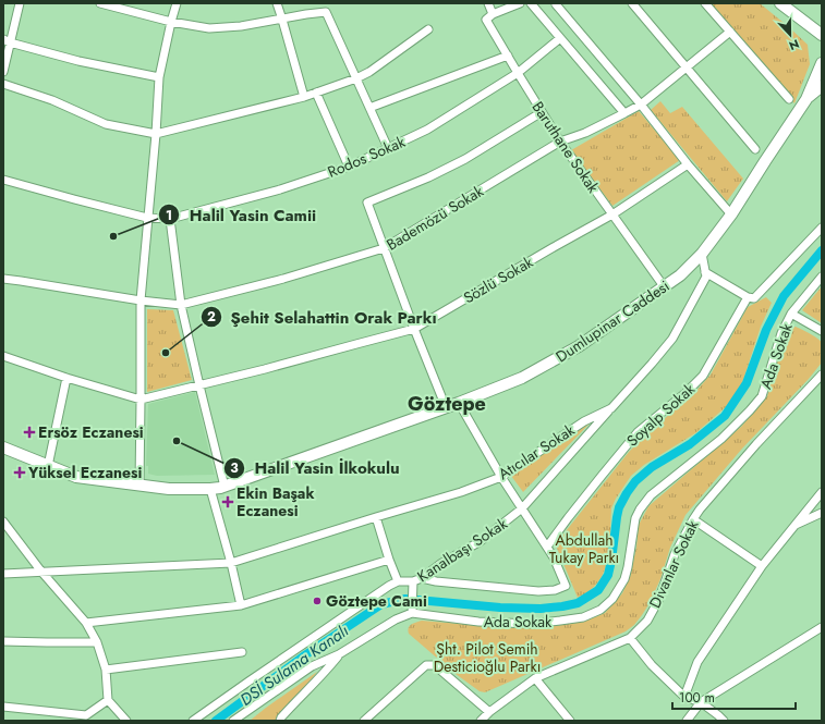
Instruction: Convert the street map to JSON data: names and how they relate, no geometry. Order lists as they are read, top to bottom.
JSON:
{
  "streets": {
    "main road": ["Dumlupinar Caddesi"],
    "street": [
      "Baruthane Sokak",
      "Rodos Sokak",
      "Bademözü Sokak",
      "Sözlü Sokak",
      "Ada Sokak",
      "Soyalp Sokak",
      "Atıcılar Sokak",
      "Kanalbaşı Sokak",
      "Divanlar Sokak"
    ]
  },
  "crossings": [
    ["Baruthane Sokak", "Rodos Sokak"],
    ["Baruthane Sokak", "Bademözü Sokak"],
    ["Baruthane Sokak", "Sözlü Sokak"],
    ["Baruthane Sokak", "Dumlupinar Caddesi"],
    ["Dumlupinar Caddesi", "Atıcılar Sokak"],
    ["Atıcılar Sokak", "Kanalbaşı Sokak"]
  ],
  "districts": ["Göztepe"],
  "water": ["DSİ Sulama Kanalı"],
  "parks": ["Abdullah Tukay Parkı", "Şht. Pilot Semih Desticioğlu Parkı"],
  "places": {
    "other": [
      "Halil Yasin Camii",
      "Şehit Selahattin Orak Parkı",
      "Halil Yasin İlkokulu",
      "Göztepe Cami"
    ],
    "health": ["Ersöz Eczanesi", "Yüksel Eczanesi", "Ekin Başak Eczanesi"]
  },
  "scale_bar": "100 m",
  "north": "bottom"
}
